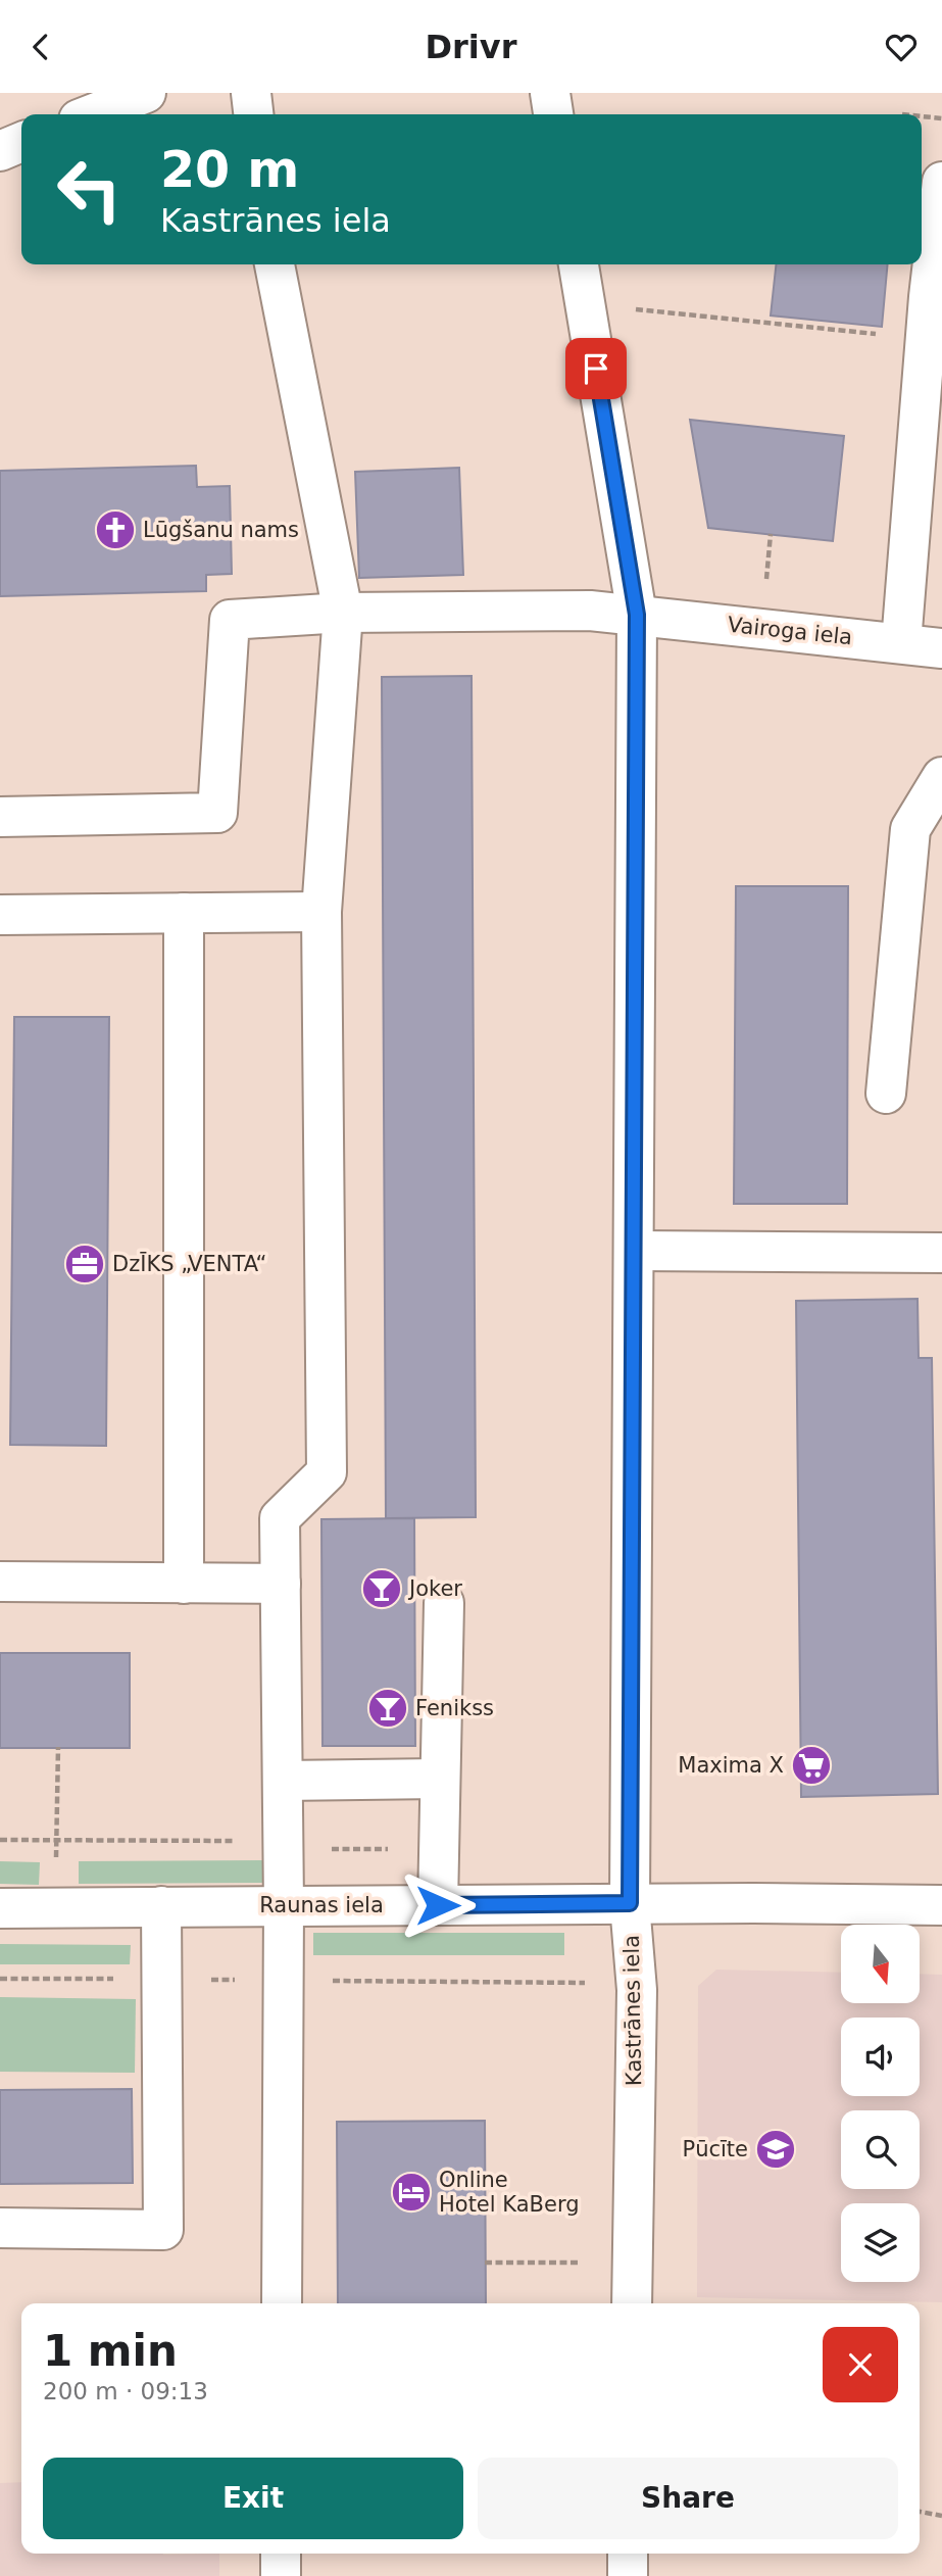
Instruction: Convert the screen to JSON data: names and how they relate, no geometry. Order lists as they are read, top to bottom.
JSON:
{
  "streets": {
    "street": ["Vairoga iela", "Raunas iela", "Kastrānes iela"]
  },
  "crossings": [
    ["Vairoga iela", "Kastrānes iela"],
    ["Raunas iela", "Kastrānes iela"]
  ],
  "places": {
    "church": ["Lūgšanu nams"],
    "office": ["DzĪKS „VENTA“"],
    "bar": ["Joker", "Fenikss"],
    "supermarket": ["Maxima X"],
    "school or university": ["Pūcīte"],
    "hotel": ["Online Hotel KaBerg"]
  },
  "north": "bottom",
  "page": {
    "header": "Drivr",
    "turn": ["20 m", "Kastrānes iela"],
    "heading": ["1 min", "200 m · 09:13"],
    "buttons": ["Exit", "Share"]
  }
}
